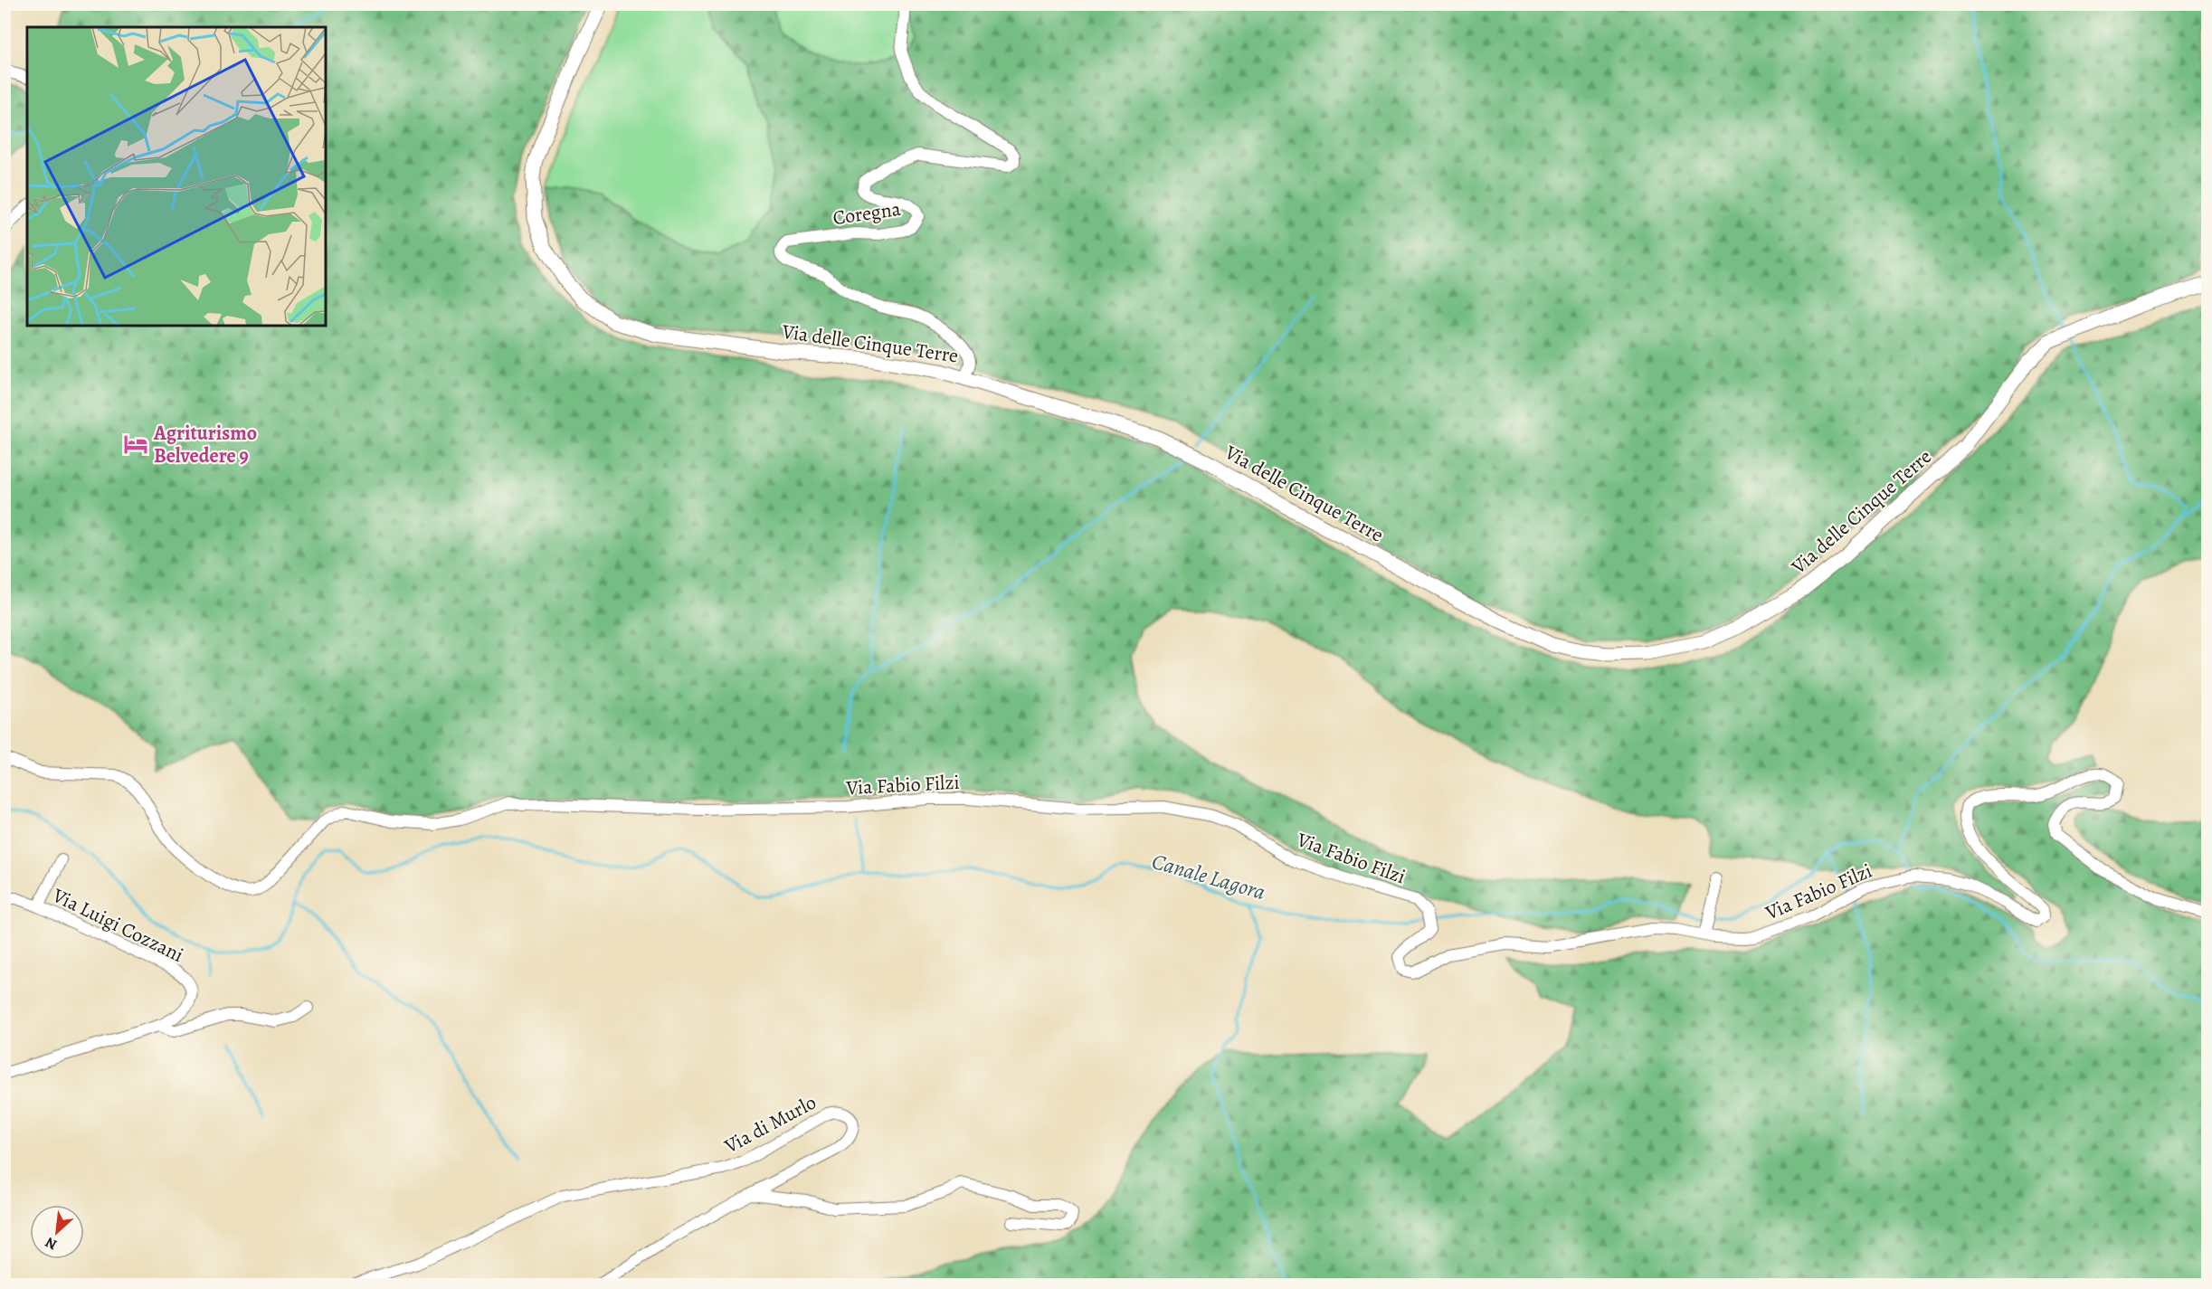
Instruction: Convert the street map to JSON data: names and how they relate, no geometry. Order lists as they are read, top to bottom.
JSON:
{
  "streets": {
    "main road": ["Via delle Cinque Terre"],
    "street": [
      "Coregna",
      "Via Fabio Filzi",
      "Via Luigi Cozzani",
      "Via di Murlo"
    ]
  },
  "crossings": [
    ["Coregna", "Via delle Cinque Terre"]
  ],
  "water": ["Canale Lagora"],
  "places": {
    "hotel": ["Agriturismo Belvedere 9"]
  },
  "north": "bottom left"
}
